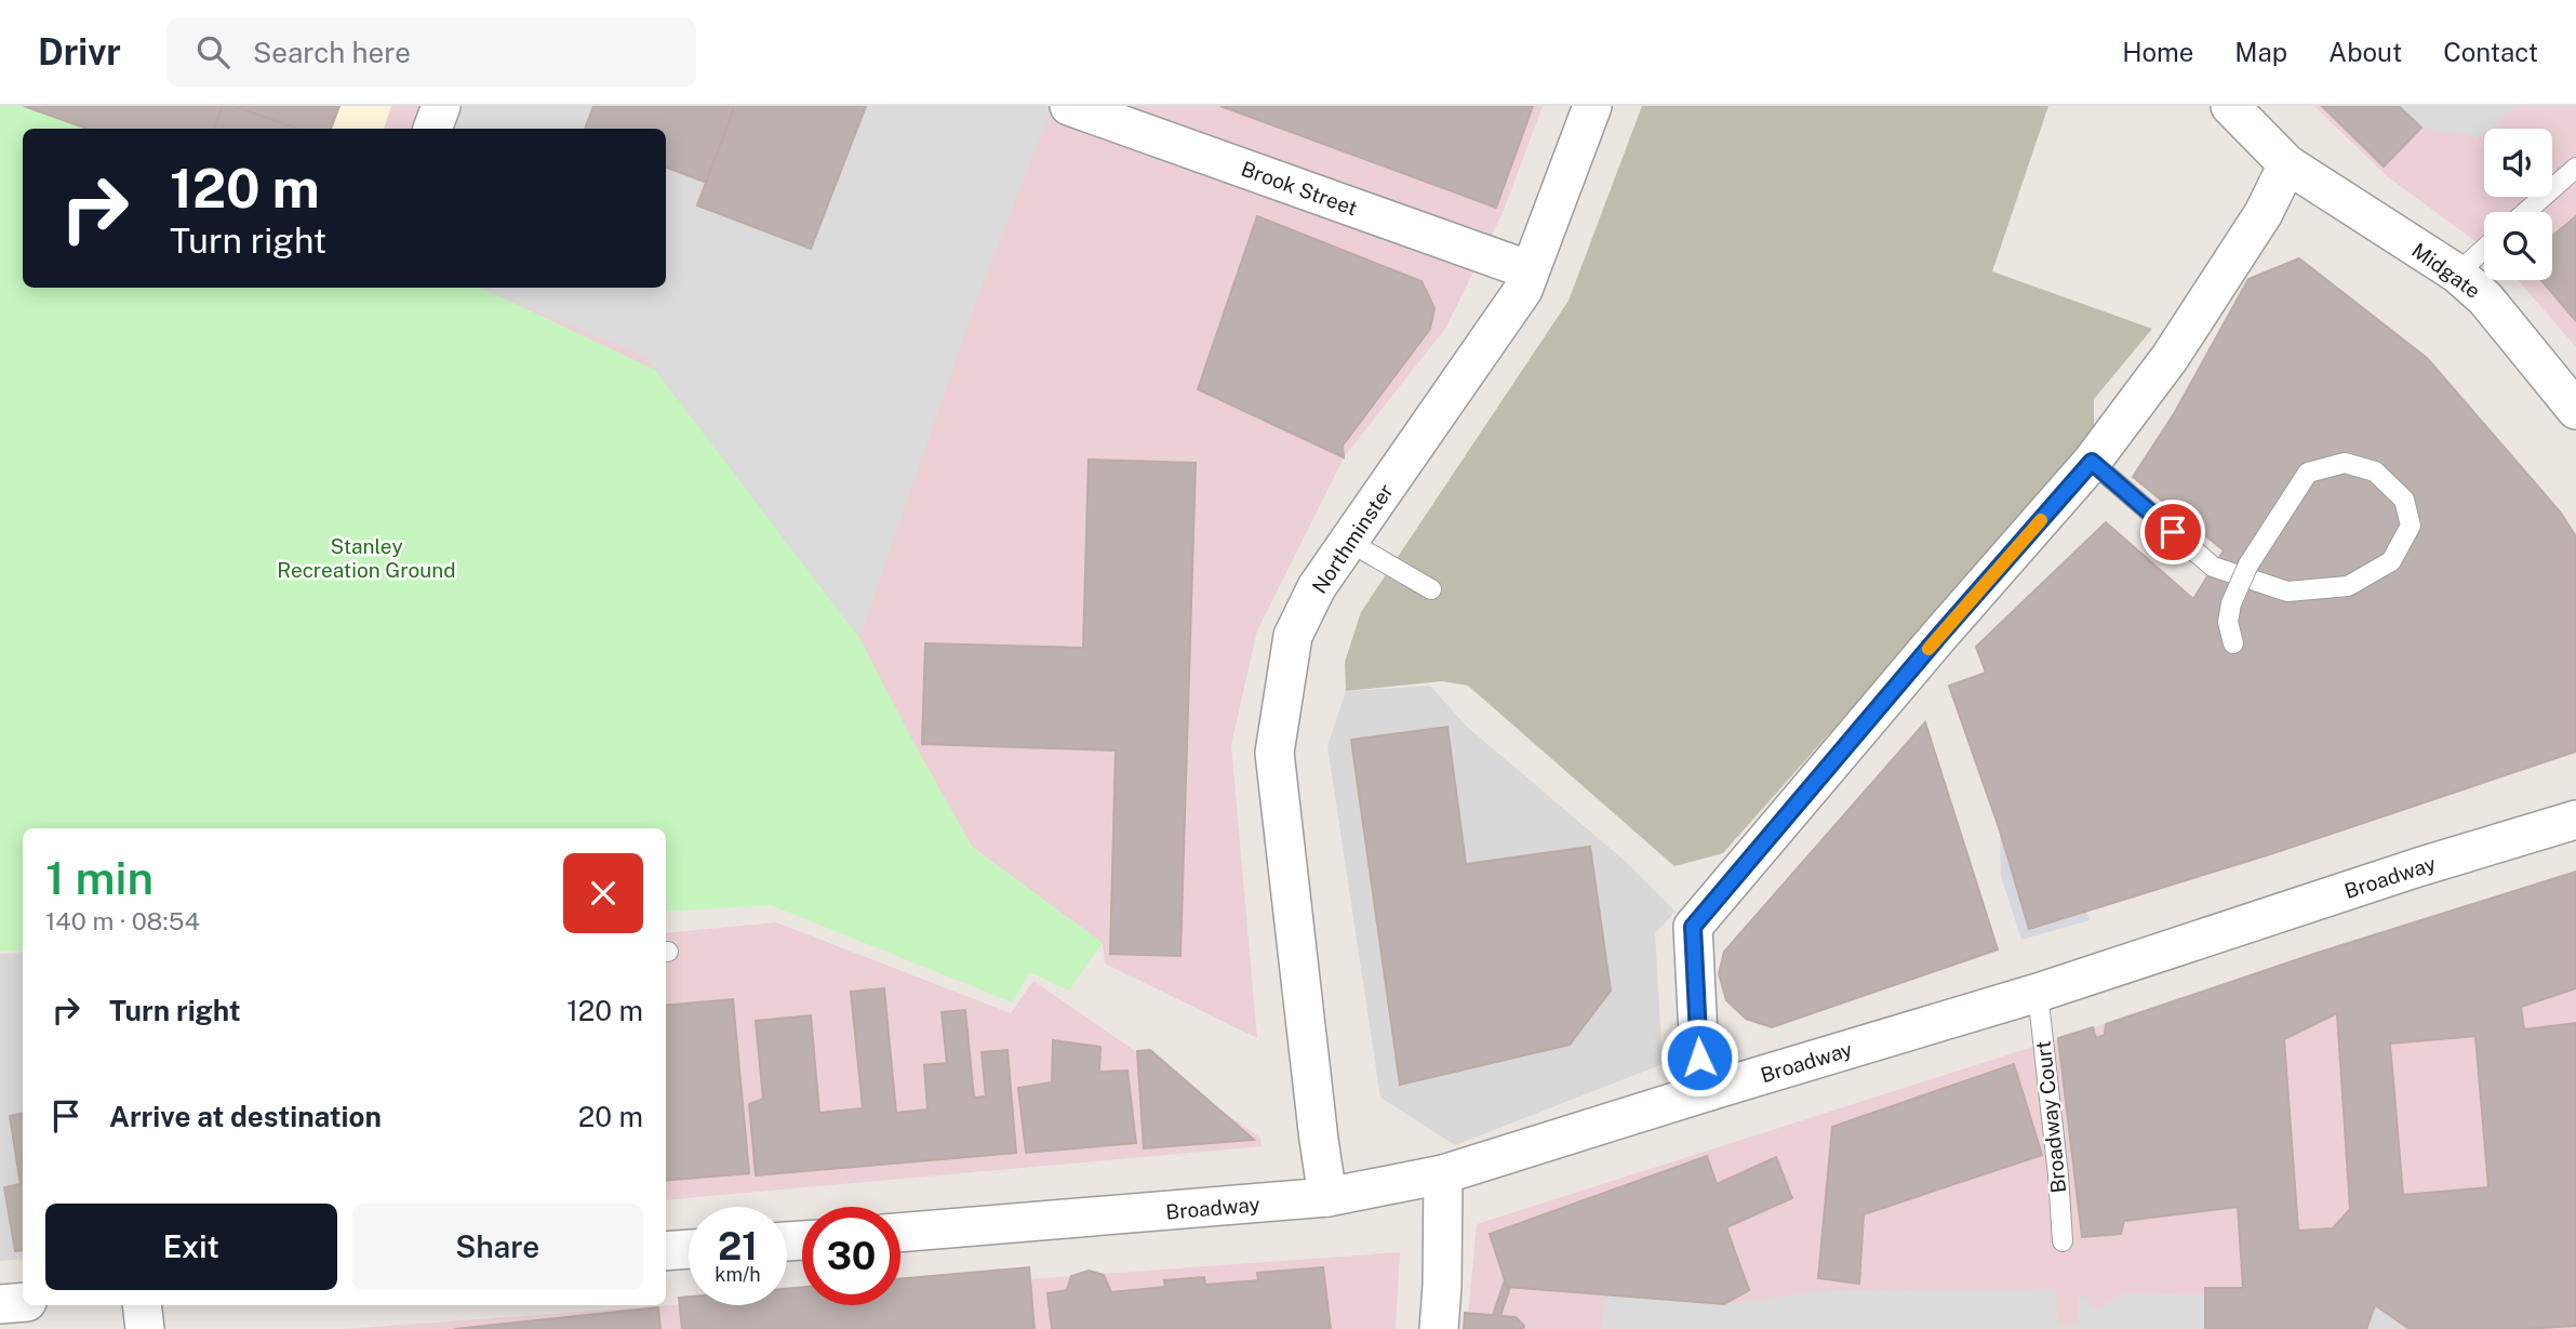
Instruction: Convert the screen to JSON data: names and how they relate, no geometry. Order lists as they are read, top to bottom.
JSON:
{
  "streets": {
    "street": [
      "Brook Street",
      "Midgate",
      "Northminster",
      "Broadway"
    ],
    "lane": ["Broadway Court"]
  },
  "crossings": [
    ["Brook Street", "Northminster"],
    ["Northminster", "Broadway"],
    ["Broadway", "Broadway Court"]
  ],
  "parks": ["Stanley Recreation Ground"],
  "page": {
    "header": "Drivr",
    "search": "Search here",
    "nav": [
      "Home",
      "Map",
      "About",
      "Contact"
    ],
    "turn": ["120 m", "Turn right"],
    "heading": ["1 min", "140 m · 08:54"],
    "list": [
      {
        "name": "Turn right",
        "value": "120 m"
      },
      {
        "name": "Arrive at destination",
        "value": "20 m"
      }
    ],
    "buttons": ["Exit", "Share"],
    "speed": "21 km/h",
    "limit": "30"
  }
}
